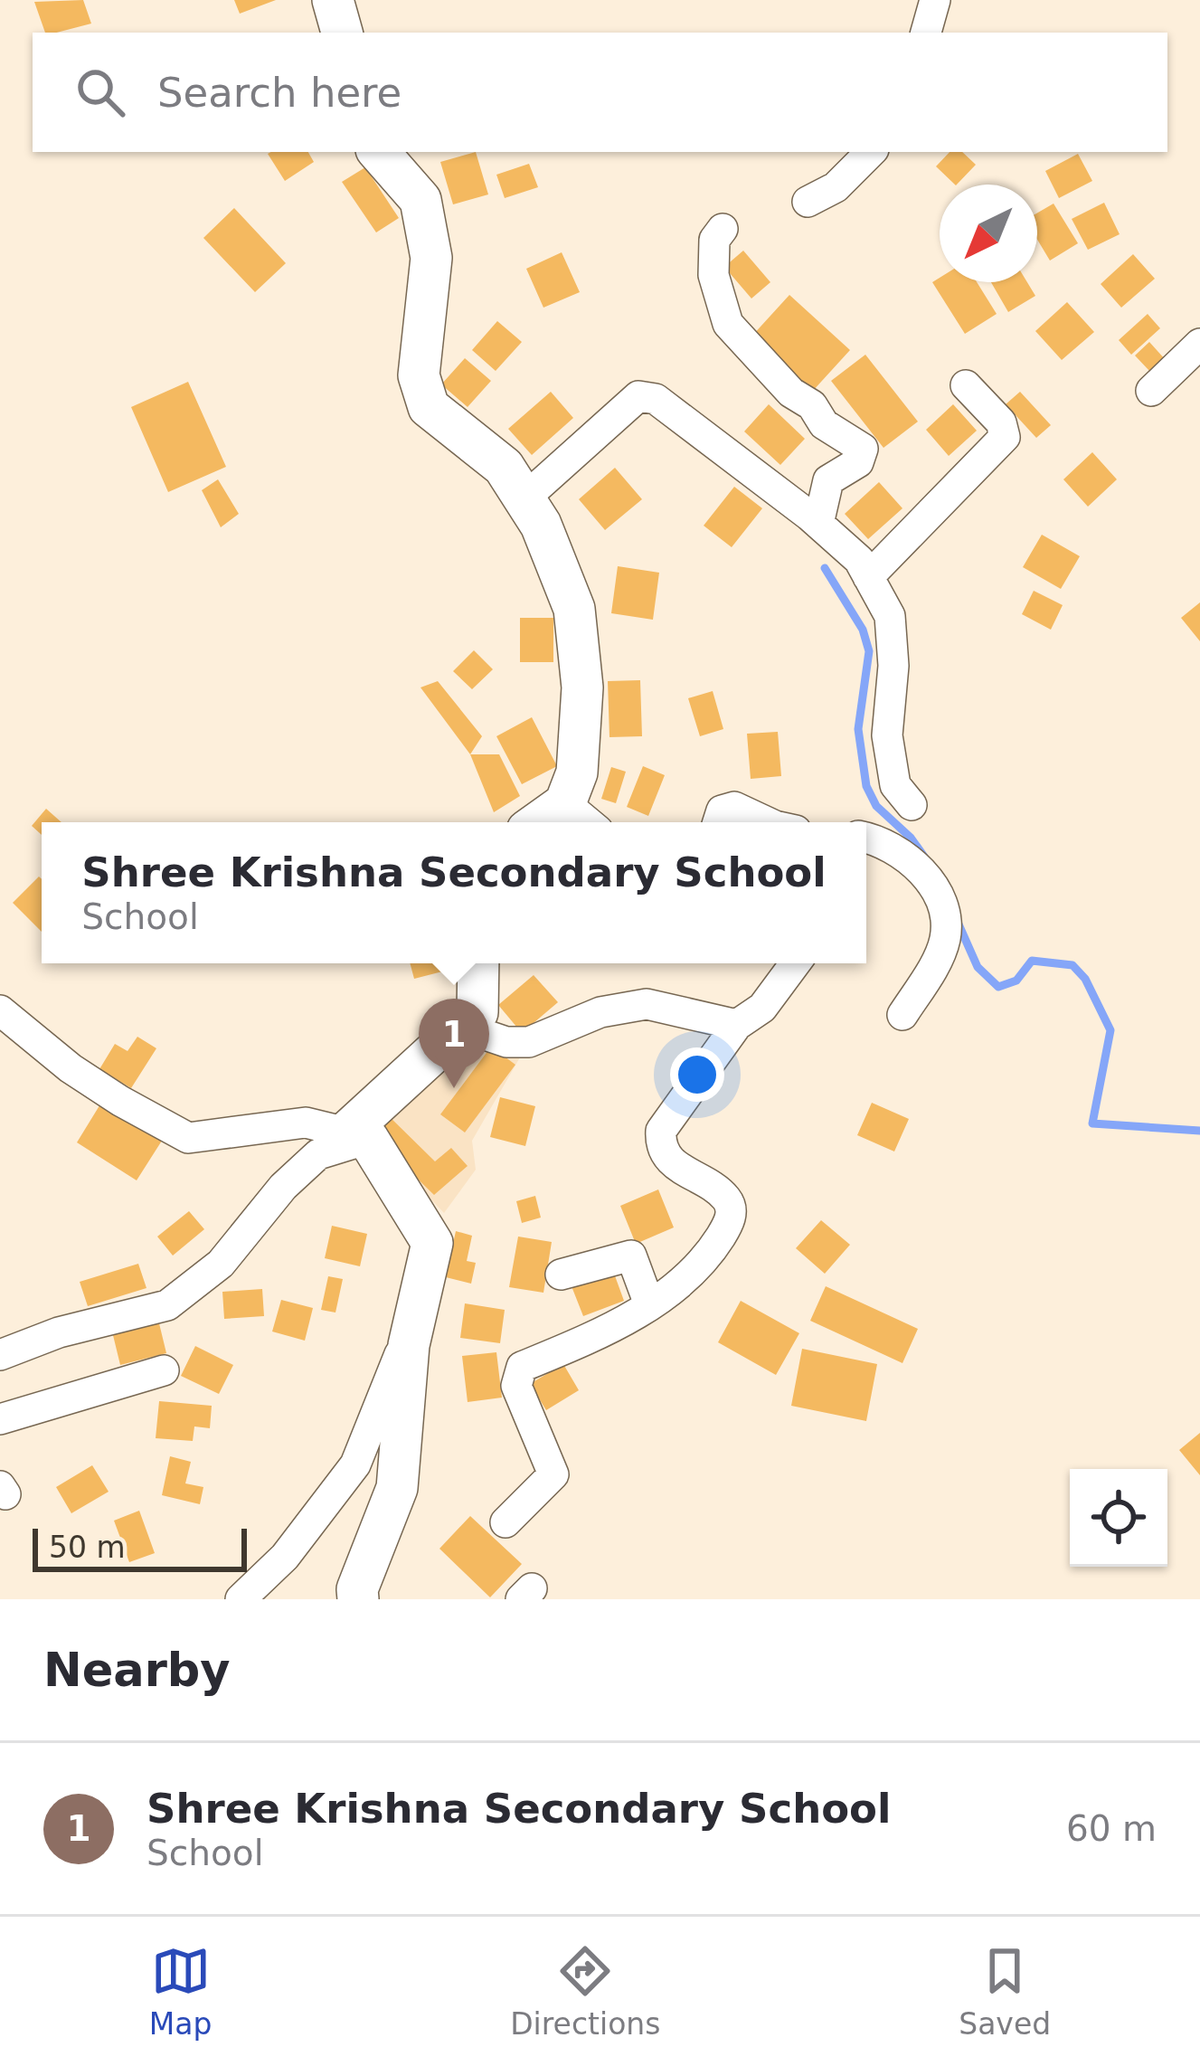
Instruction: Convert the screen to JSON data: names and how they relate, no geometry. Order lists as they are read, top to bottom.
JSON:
{
  "scale_bar": "50 m",
  "north": "bottom left",
  "page": {
    "search": "Search here",
    "popup": ["Shree Krishna Secondary School", "School"],
    "pins": "1",
    "scale": "50 m",
    "heading": "Nearby",
    "list": [
      {
        "mark": "1",
        "name": "Shree Krishna Secondary School",
        "note": "School",
        "value": "60 m"
      }
    ],
    "nav": ["Map", "Directions", "Saved"]
  }
}
